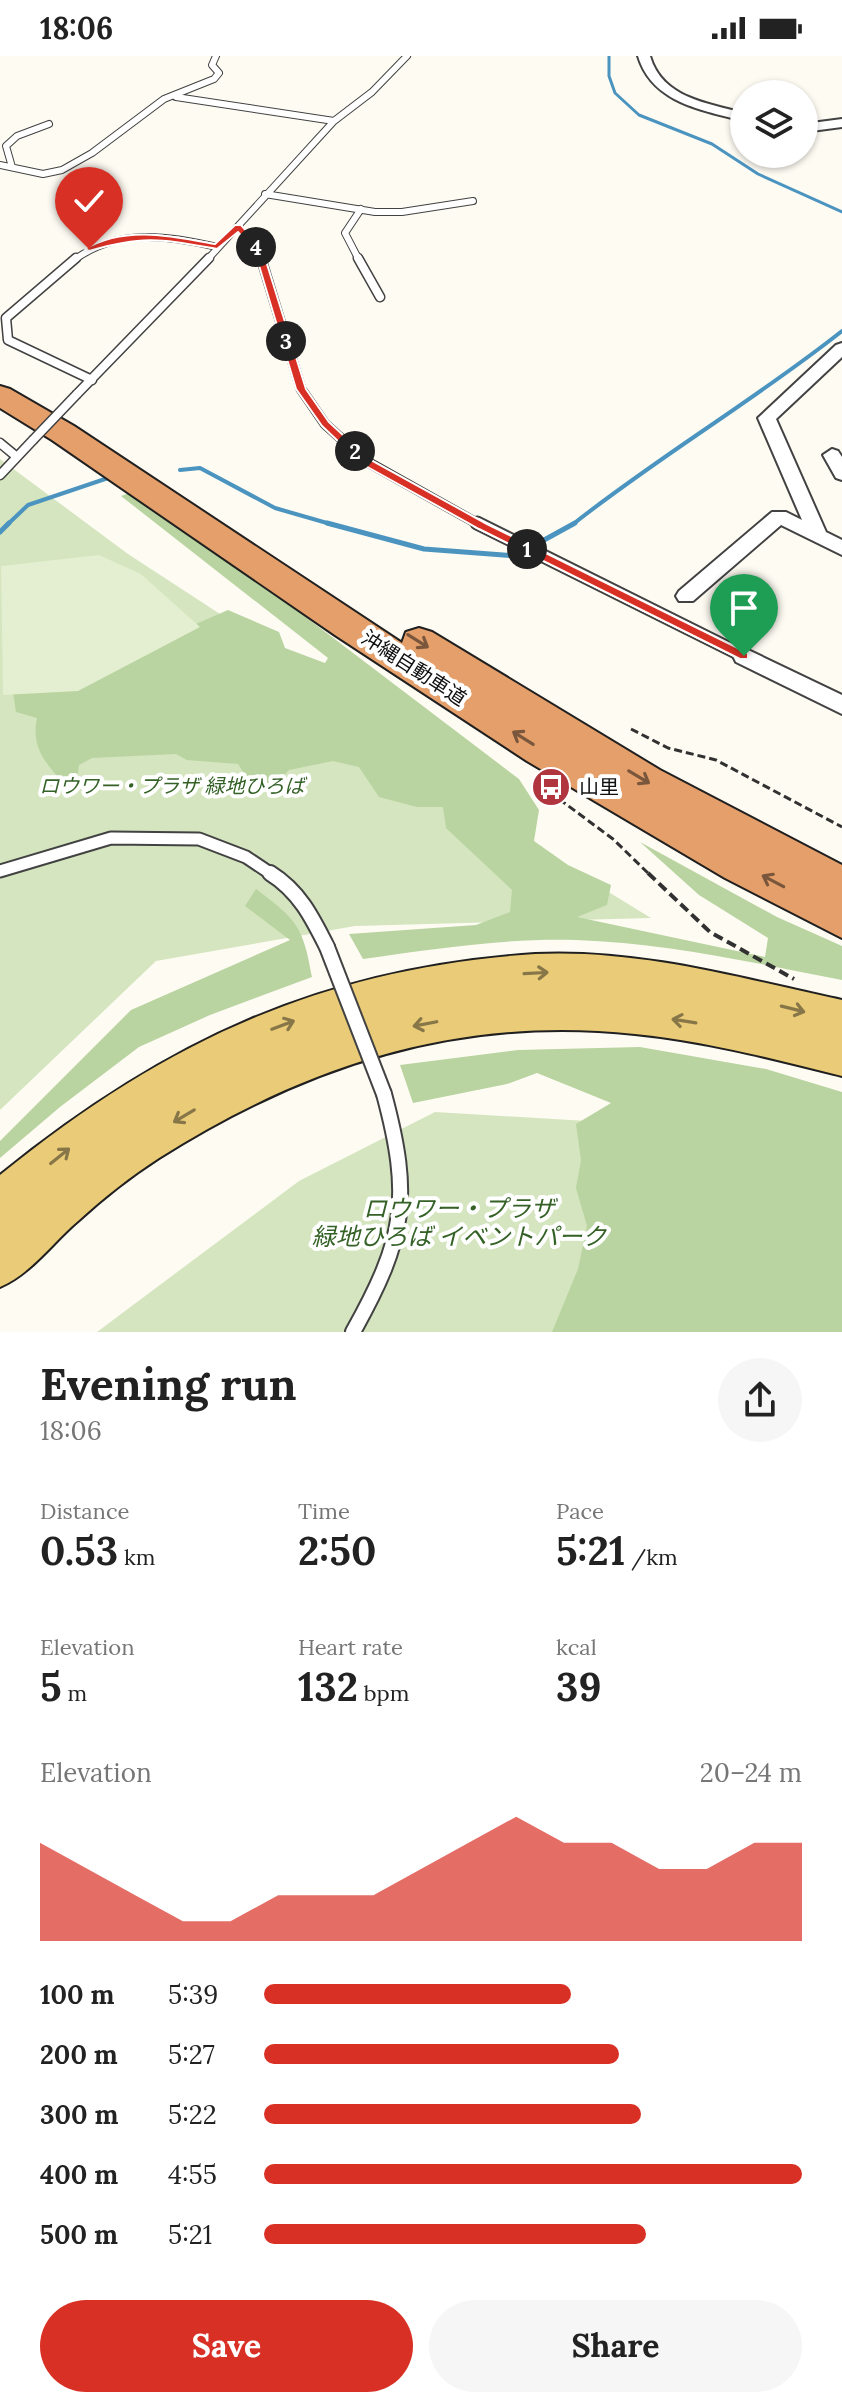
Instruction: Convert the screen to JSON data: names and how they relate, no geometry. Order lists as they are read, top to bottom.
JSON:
{
  "streets": {
    "highway": ["沖縄自動車道"]
  },
  "parks": ["ロウワー・プラザ 緑地ひろば", "ロウワー・プラザ 緑地ひろば イベントパーク"],
  "places": {
    "bus stop": ["山里"]
  },
  "page": {
    "status": "18:06",
    "pins": [
      "4",
      "3",
      "2",
      "1"
    ],
    "heading": ["Evening run", "18:06"],
    "stats": [
      ["Distance", "0.53 km"],
      ["Time", "2:50"],
      ["Pace", "5:21 /km"],
      ["Elevation", "5 m"],
      ["Heart rate", "132 bpm"],
      ["kcal", "39"]
    ],
    "chart": ["Elevation", "20–24 m"],
    "list": [
      {
        "name": "100 m",
        "note": "5:39"
      },
      {
        "name": "200 m",
        "note": "5:27"
      },
      {
        "name": "300 m",
        "note": "5:22"
      },
      {
        "name": "400 m",
        "note": "4:55"
      },
      {
        "name": "500 m",
        "note": "5:21"
      }
    ],
    "buttons": ["Save", "Share"]
  }
}
